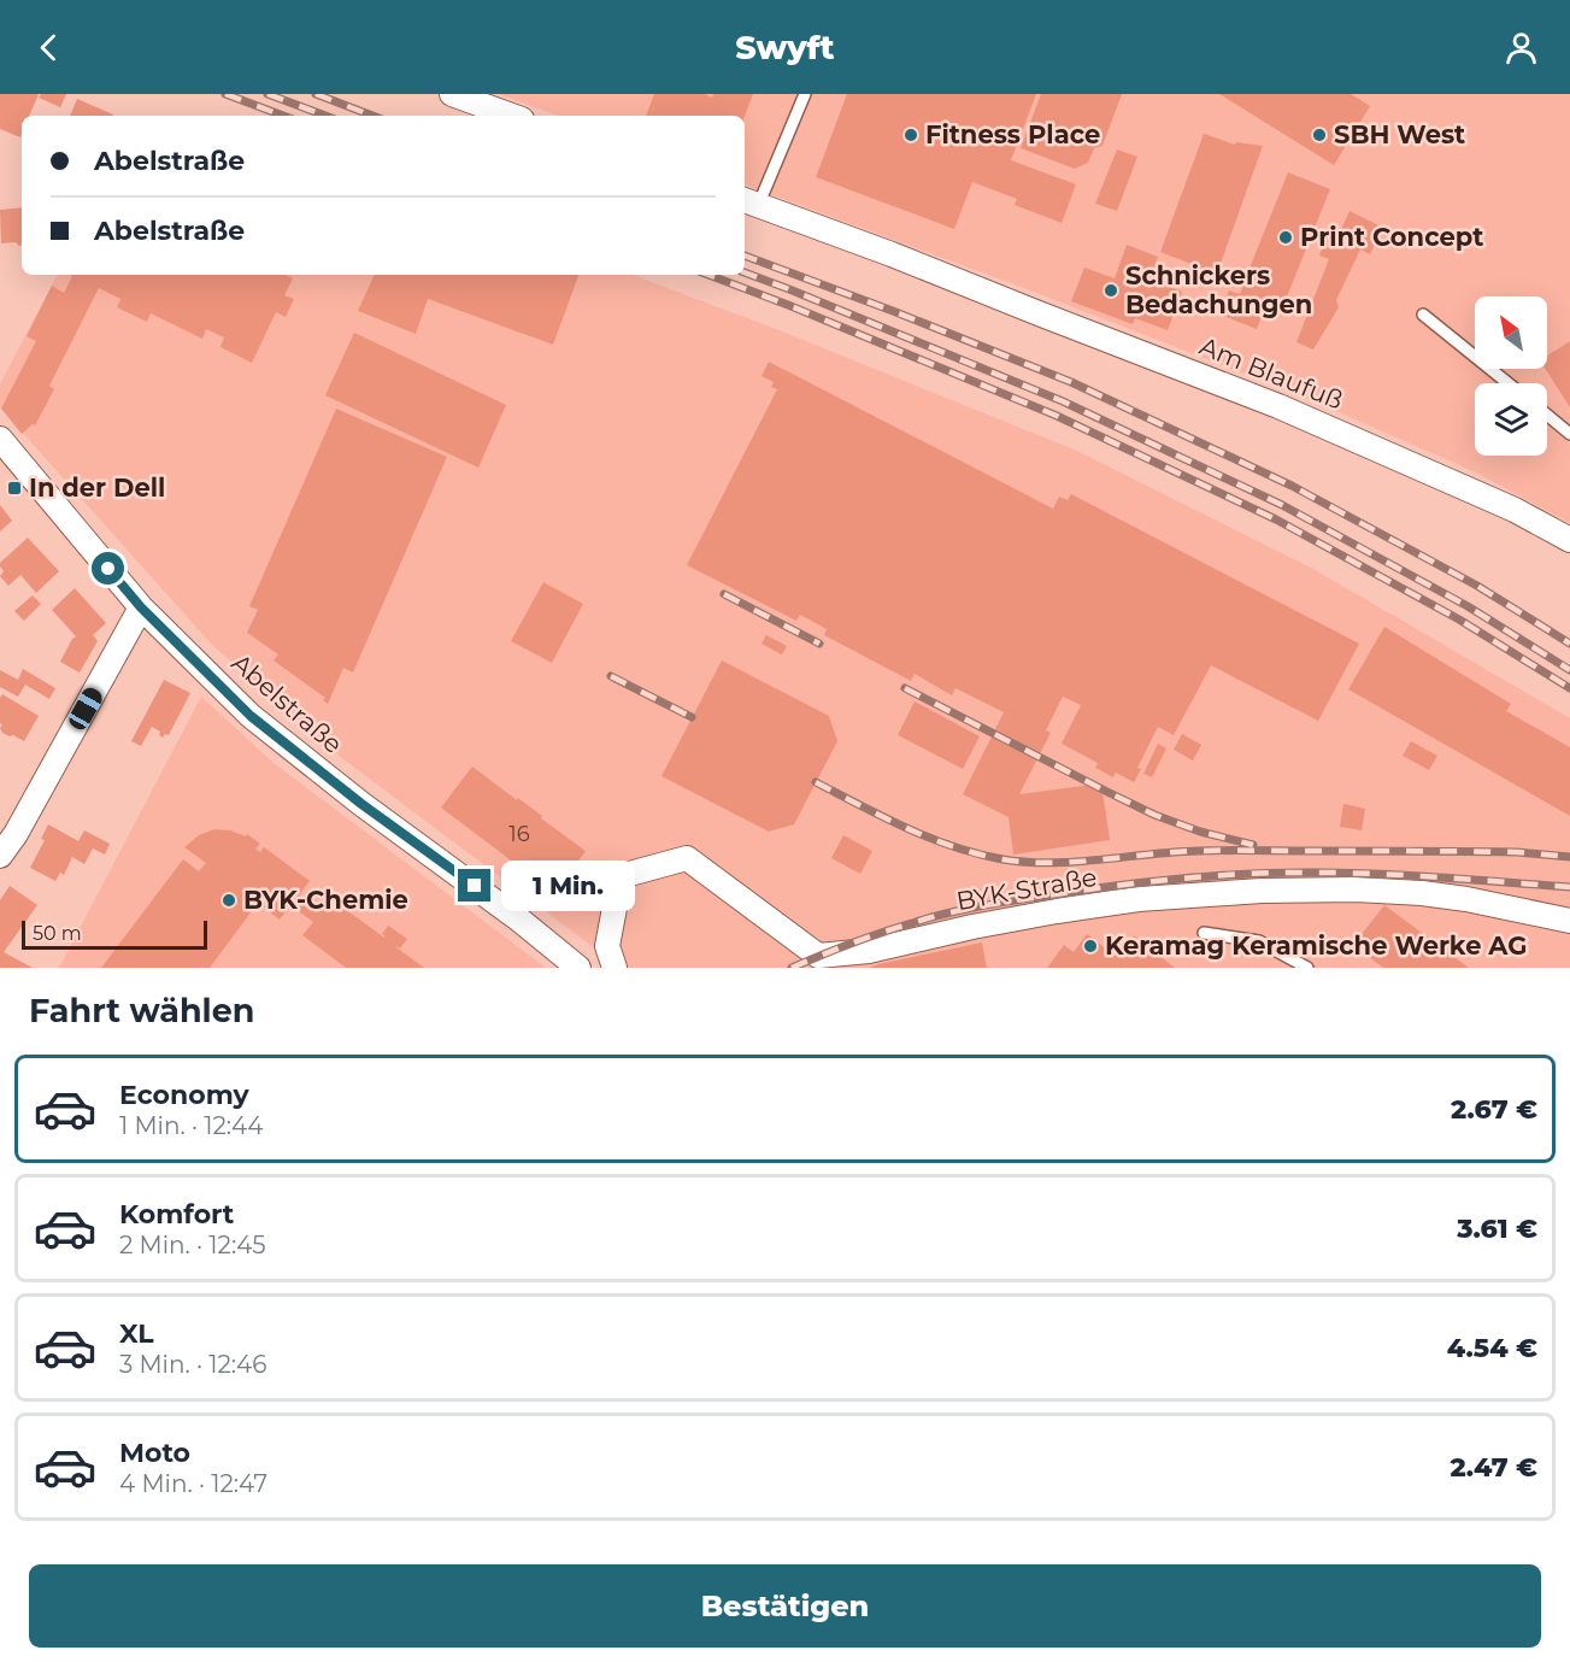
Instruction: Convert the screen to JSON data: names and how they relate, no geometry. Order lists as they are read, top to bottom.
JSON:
{
  "streets": {
    "street": ["Am Blaufuß", "Abelstraße", "BYK-Straße"]
  },
  "places": {
    "other": [
      "Fitness Place",
      "SBH West",
      "Print Concept",
      "Schnickers Bedachungen",
      "BYK-Chemie",
      "Keramag Keramische Werke AG"
    ],
    "transit": ["In der Dell"]
  },
  "house_numbers": ["16"],
  "scale_bar": "50 m",
  "north": "top left",
  "page": {
    "header": "Swyft",
    "banner": ["Abelstraße", "Abelstraße"],
    "bubble": "1 Min.",
    "scale": "50 m",
    "heading": "Fahrt wählen",
    "list": [
      {
        "name": "Economy",
        "note": "1 Min. · 12:44",
        "value": "2.67 €"
      },
      {
        "name": "Komfort",
        "note": "2 Min. · 12:45",
        "value": "3.61 €"
      },
      {
        "name": "XL",
        "note": "3 Min. · 12:46",
        "value": "4.54 €"
      },
      {
        "name": "Moto",
        "note": "4 Min. · 12:47",
        "value": "2.47 €"
      }
    ],
    "buttons": "Bestätigen"
  }
}
